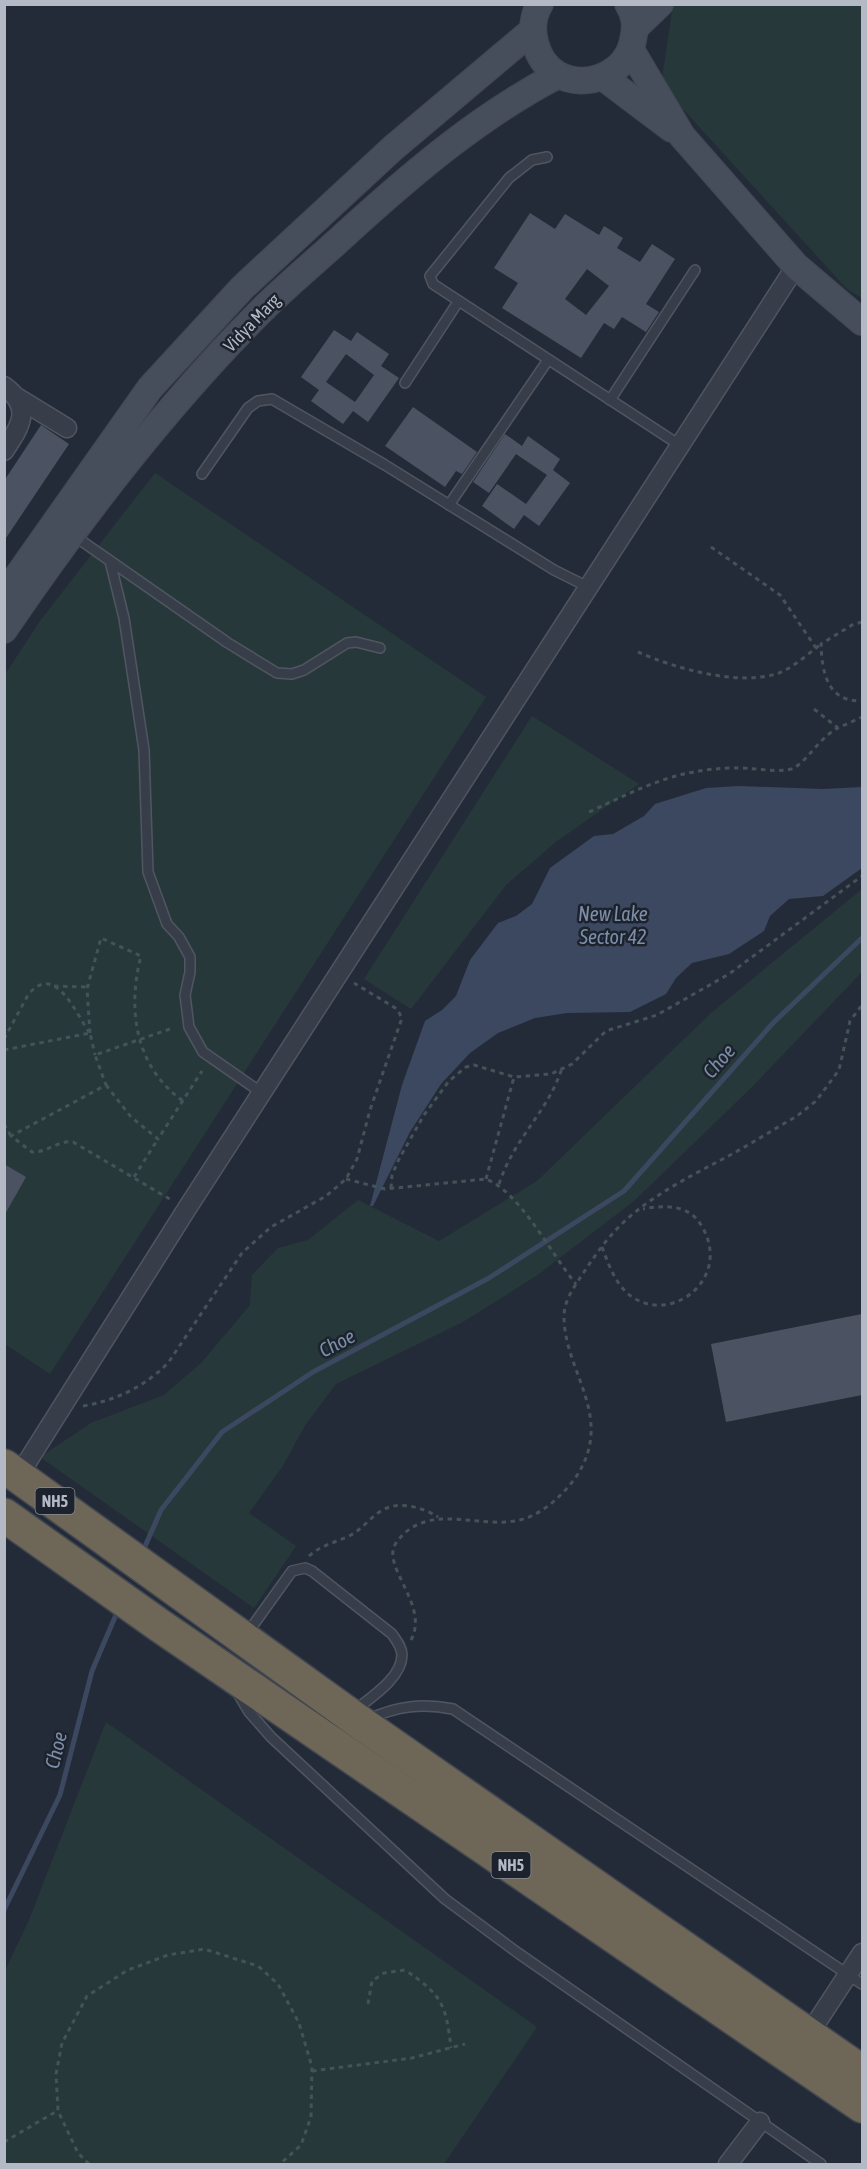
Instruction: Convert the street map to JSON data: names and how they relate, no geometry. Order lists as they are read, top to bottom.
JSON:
{
  "streets": {
    "highway": ["NH5"],
    "main road": ["Vidya Marg"]
  },
  "water": ["New Lake Sector 42", "Choe"]
}
